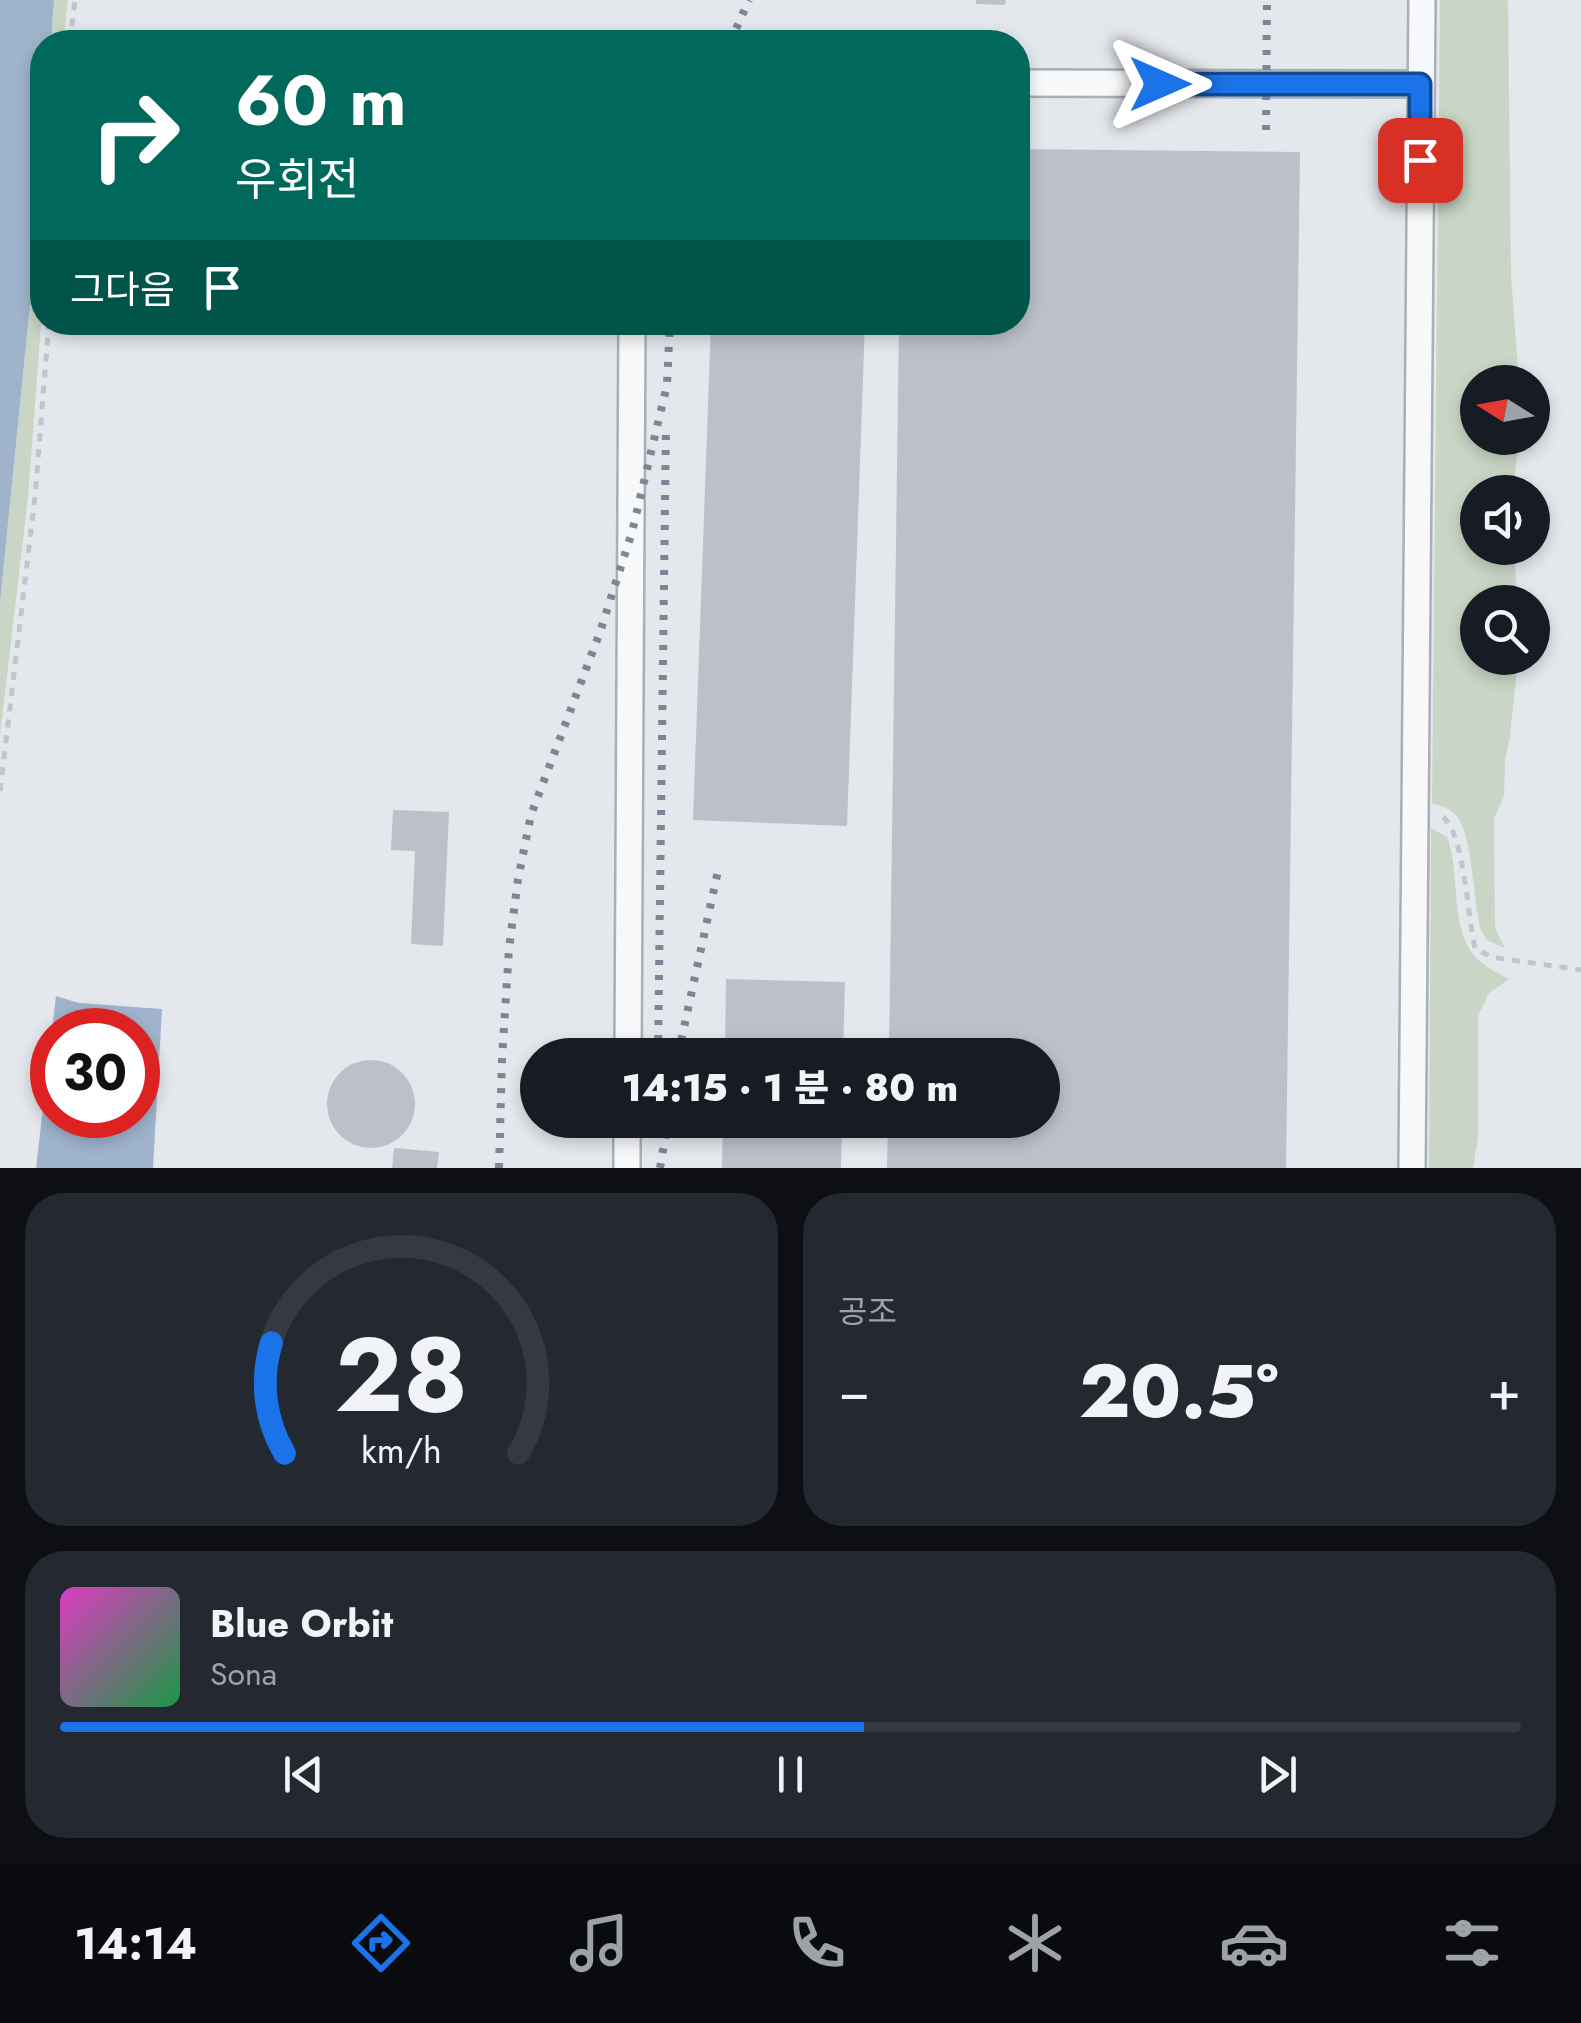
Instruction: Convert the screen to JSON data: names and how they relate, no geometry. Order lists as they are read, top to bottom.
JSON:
{
  "north": "left",
  "page": {
    "turn": ["60 m", "우회전"],
    "then": "그다음",
    "limit": "30",
    "trip": "14:15 · 1 분 · 80 m",
    "tile": "공조",
    "heat": ["−", "20.5°", "+"],
    "song": ["Blue Orbit", "Sona"],
    "tabs": "14:14",
    "gauge": ["28", "km/h"]
  }
}
